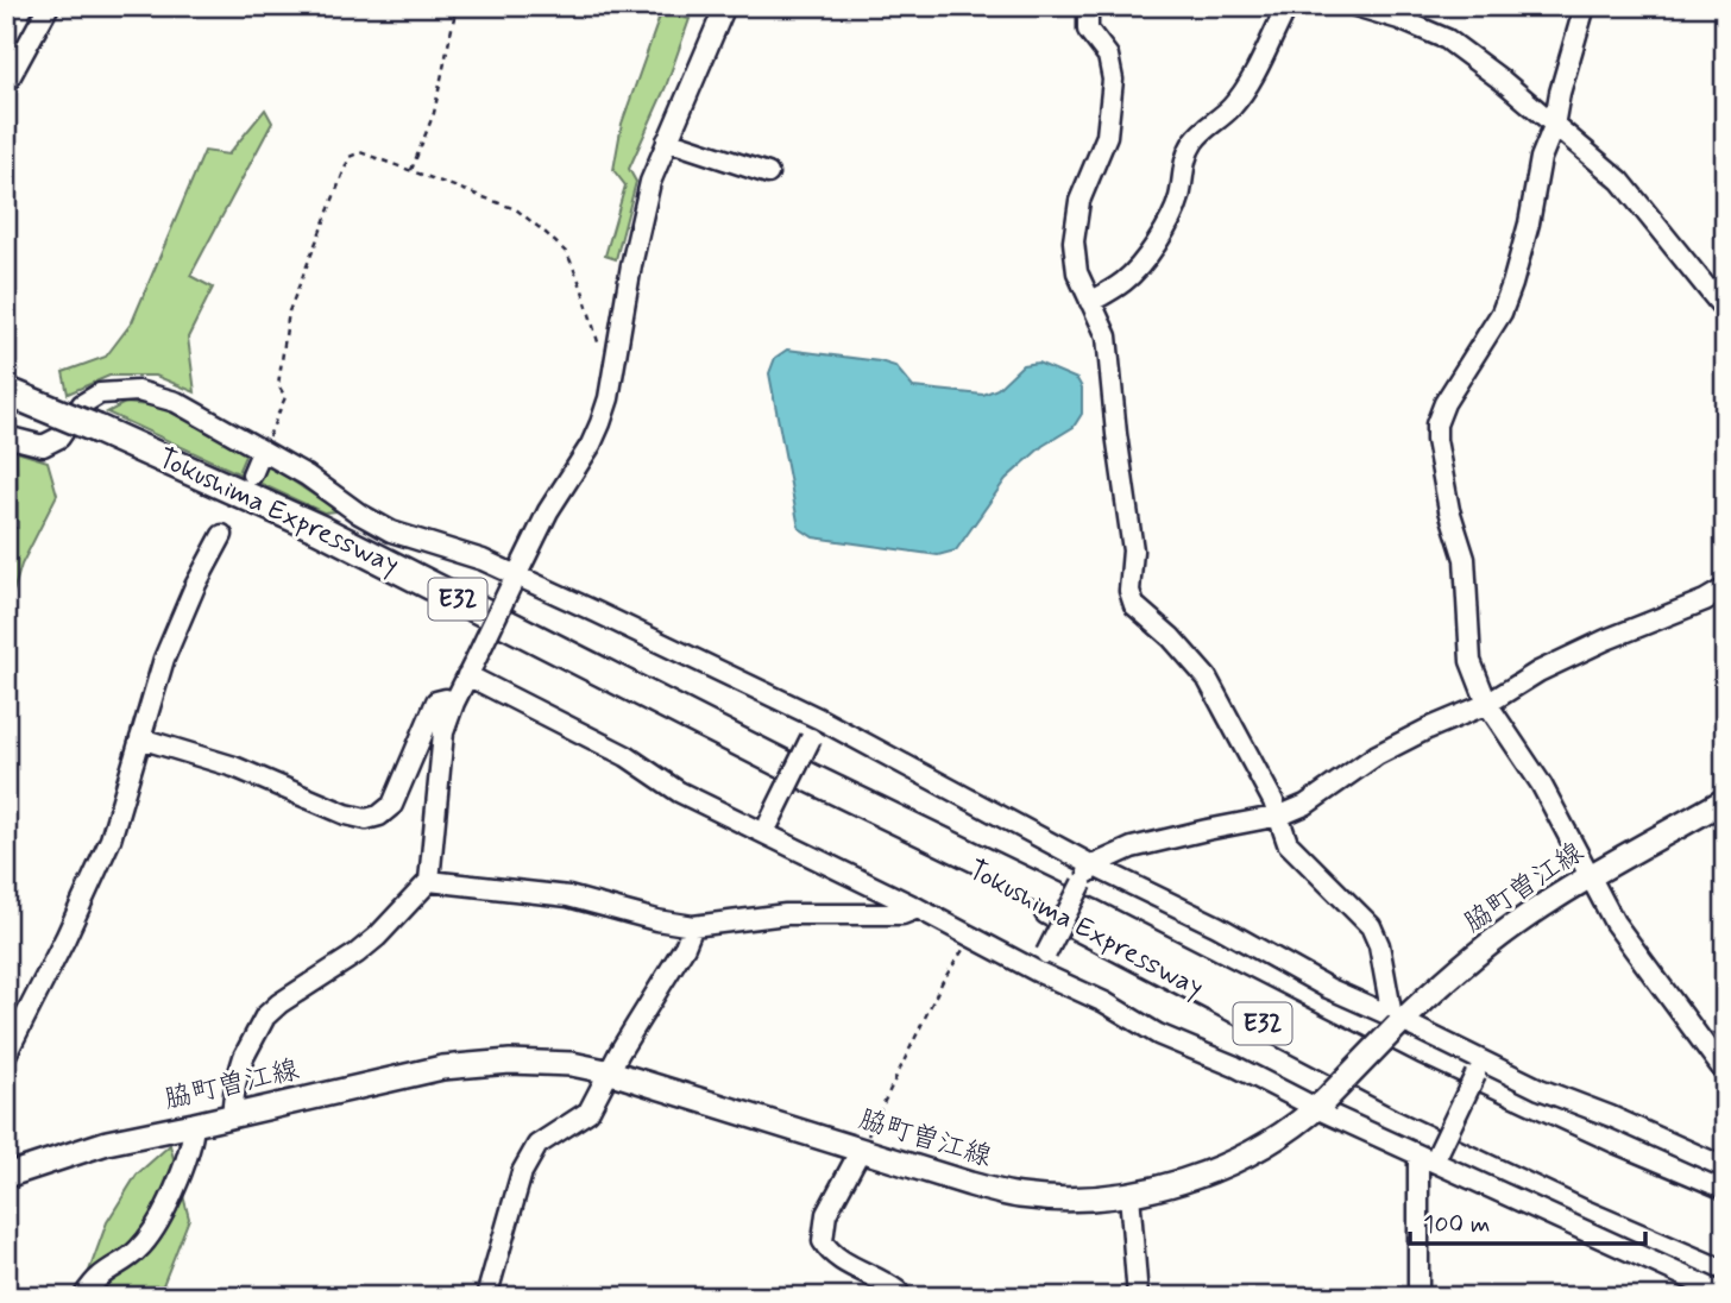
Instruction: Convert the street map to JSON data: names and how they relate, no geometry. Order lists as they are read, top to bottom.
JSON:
{
  "streets": {
    "highway": ["Tokushima Expressway", "E32"],
    "main road": ["脇町曽江線"]
  },
  "scale_bar": "100 m"
}
